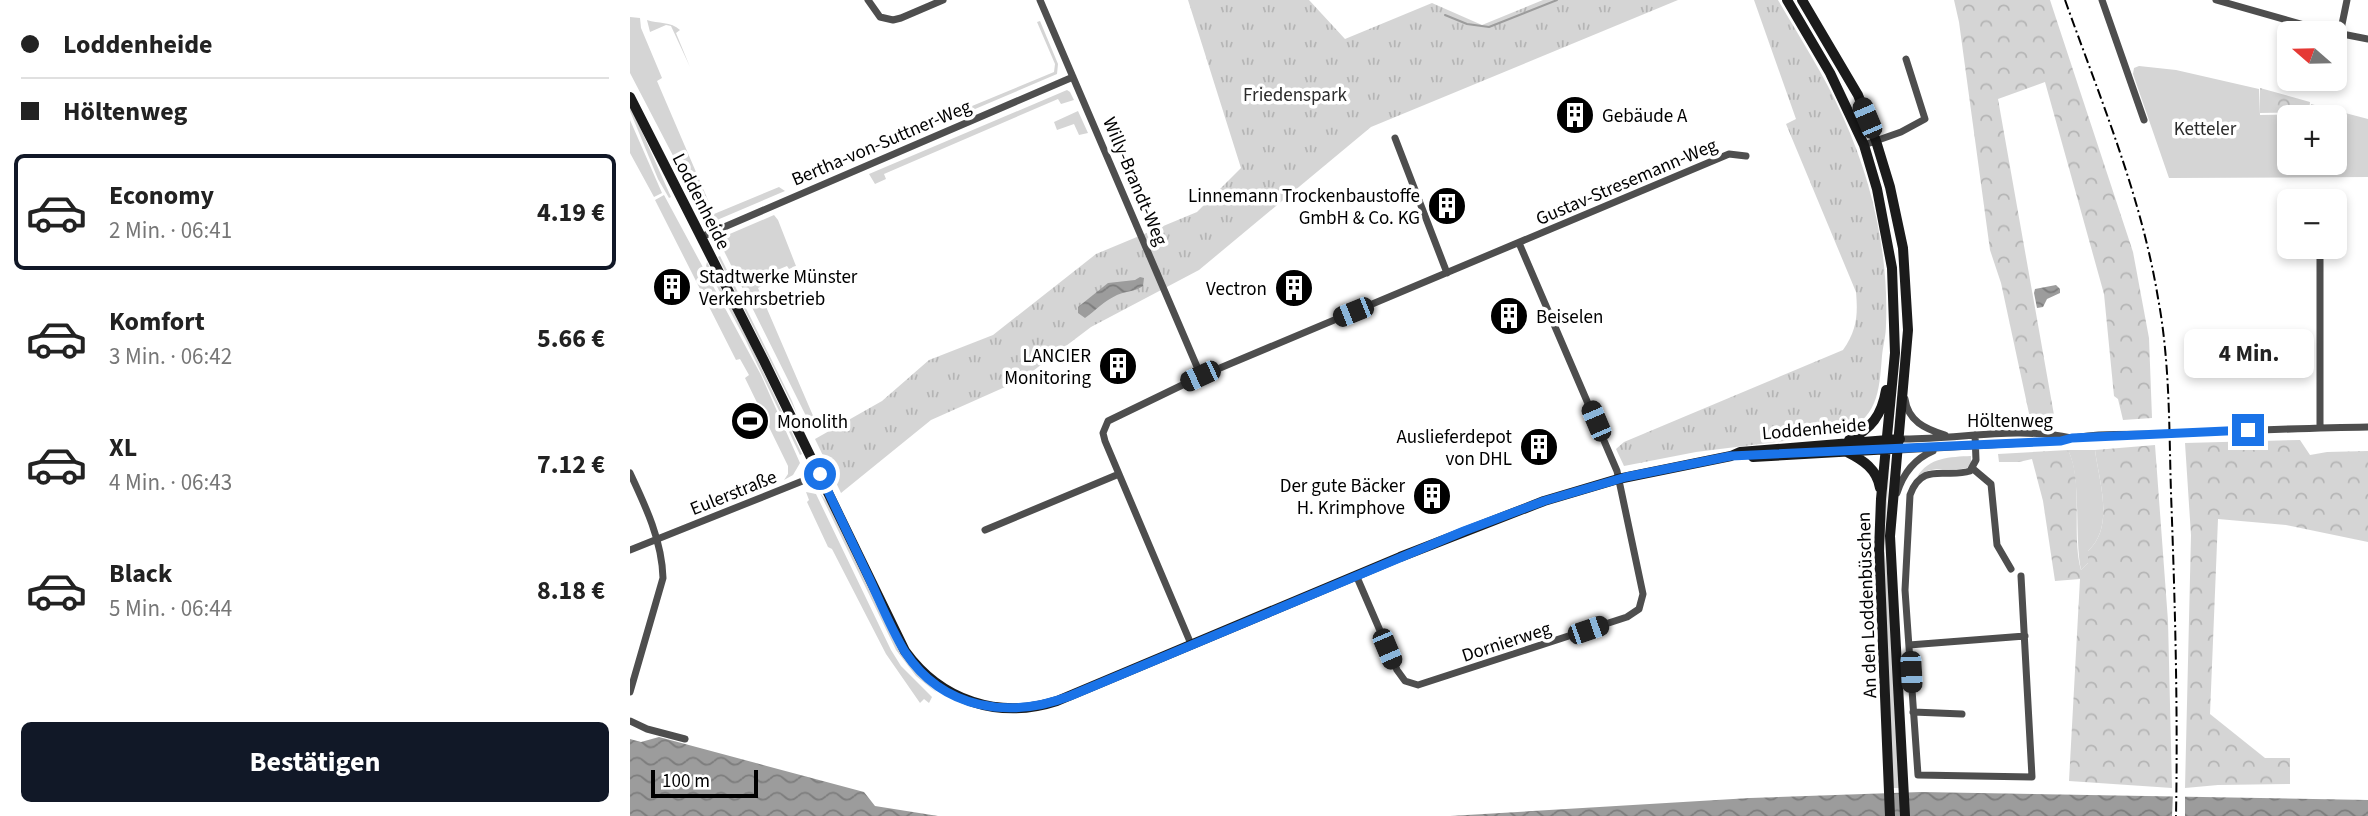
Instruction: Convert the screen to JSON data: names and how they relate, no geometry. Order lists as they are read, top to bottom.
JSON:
{
  "streets": {
    "street": [
      "Bertha-von-Suttner-Weg",
      "Willy-Brandt-Weg",
      "Gustav-Stresemann-Weg",
      "Loddenheide",
      "Höltenweg",
      "Eulerstraße",
      "An den Loddenbüschen",
      "Dornierweg"
    ]
  },
  "crossings": [
    ["Bertha-von-Suttner-Weg", "Willy-Brandt-Weg"],
    ["Bertha-von-Suttner-Weg", "Loddenheide"],
    ["Willy-Brandt-Weg", "Gustav-Stresemann-Weg"],
    ["Gustav-Stresemann-Weg", "Loddenheide"],
    ["Gustav-Stresemann-Weg", "Dornierweg"],
    ["Loddenheide", "Höltenweg"],
    ["Loddenheide", "Eulerstraße"],
    ["Loddenheide", "An den Loddenbüschen"],
    ["Loddenheide", "Dornierweg"],
    ["Höltenweg", "An den Loddenbüschen"]
  ],
  "parks": ["Friedenspark", "Ketteler"],
  "places": {
    "building": [
      "Gebäude A",
      "Linnemann Trockenbaustoffe GmbH & Co. KG",
      "Stadtwerke Münster Verkehrsbetrieb",
      "Vectron",
      "Beiselen",
      "LANCIER Monitoring",
      "Auslieferdepot von DHL",
      "Der gute Bäcker H. Krimphove"
    ],
    "sports": ["Monolith"]
  },
  "scale_bar": "100 m",
  "north": "left",
  "page": {
    "banner": ["Loddenheide", "Höltenweg"],
    "map_buttons": ["+", "−"],
    "list": [
      {
        "name": "Economy",
        "note": "2 Min. · 06:41",
        "value": "4.19 €"
      },
      {
        "name": "Komfort",
        "note": "3 Min. · 06:42",
        "value": "5.66 €"
      },
      {
        "name": "XL",
        "note": "4 Min. · 06:43",
        "value": "7.12 €"
      },
      {
        "name": "Black",
        "note": "5 Min. · 06:44",
        "value": "8.18 €"
      }
    ],
    "bubble": "4 Min.",
    "buttons": "Bestätigen",
    "scale": "100 m"
  }
}
